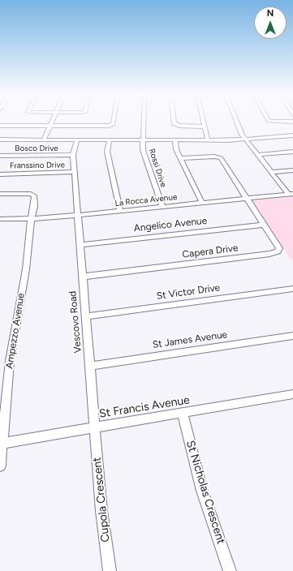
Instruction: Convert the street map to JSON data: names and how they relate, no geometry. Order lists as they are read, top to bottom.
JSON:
{
  "streets": {
    "street": [
      "Bosco Drive",
      "Franssino Drive",
      "Rossi Drive",
      "La Rocca Avenue",
      "Angelico Avenue",
      "Capera Drive",
      "St Victor Drive",
      "Vescovo Road",
      "Ampezzo Avenue",
      "St James Avenue",
      "St Francis Avenue",
      "St Nicholas Crescent",
      "Cupola Crescent"
    ]
  },
  "crossings": [
    ["Bosco Drive", "Vescovo Road"],
    ["Franssino Drive", "Vescovo Road"],
    ["Rossi Drive", "La Rocca Avenue"],
    ["La Rocca Avenue", "Capera Drive"],
    ["La Rocca Avenue", "Vescovo Road"],
    ["La Rocca Avenue", "Ampezzo Avenue"],
    ["Angelico Avenue", "Capera Drive"],
    ["Angelico Avenue", "Vescovo Road"],
    ["Capera Drive", "Vescovo Road"],
    ["St Victor Drive", "Vescovo Road"],
    ["Vescovo Road", "St James Avenue"],
    ["Vescovo Road", "St Francis Avenue"],
    ["Vescovo Road", "Cupola Crescent"],
    ["Ampezzo Avenue", "St Francis Avenue"],
    ["St Francis Avenue", "St Nicholas Crescent"],
    ["St Francis Avenue", "Cupola Crescent"]
  ],
  "north": "top"
}
